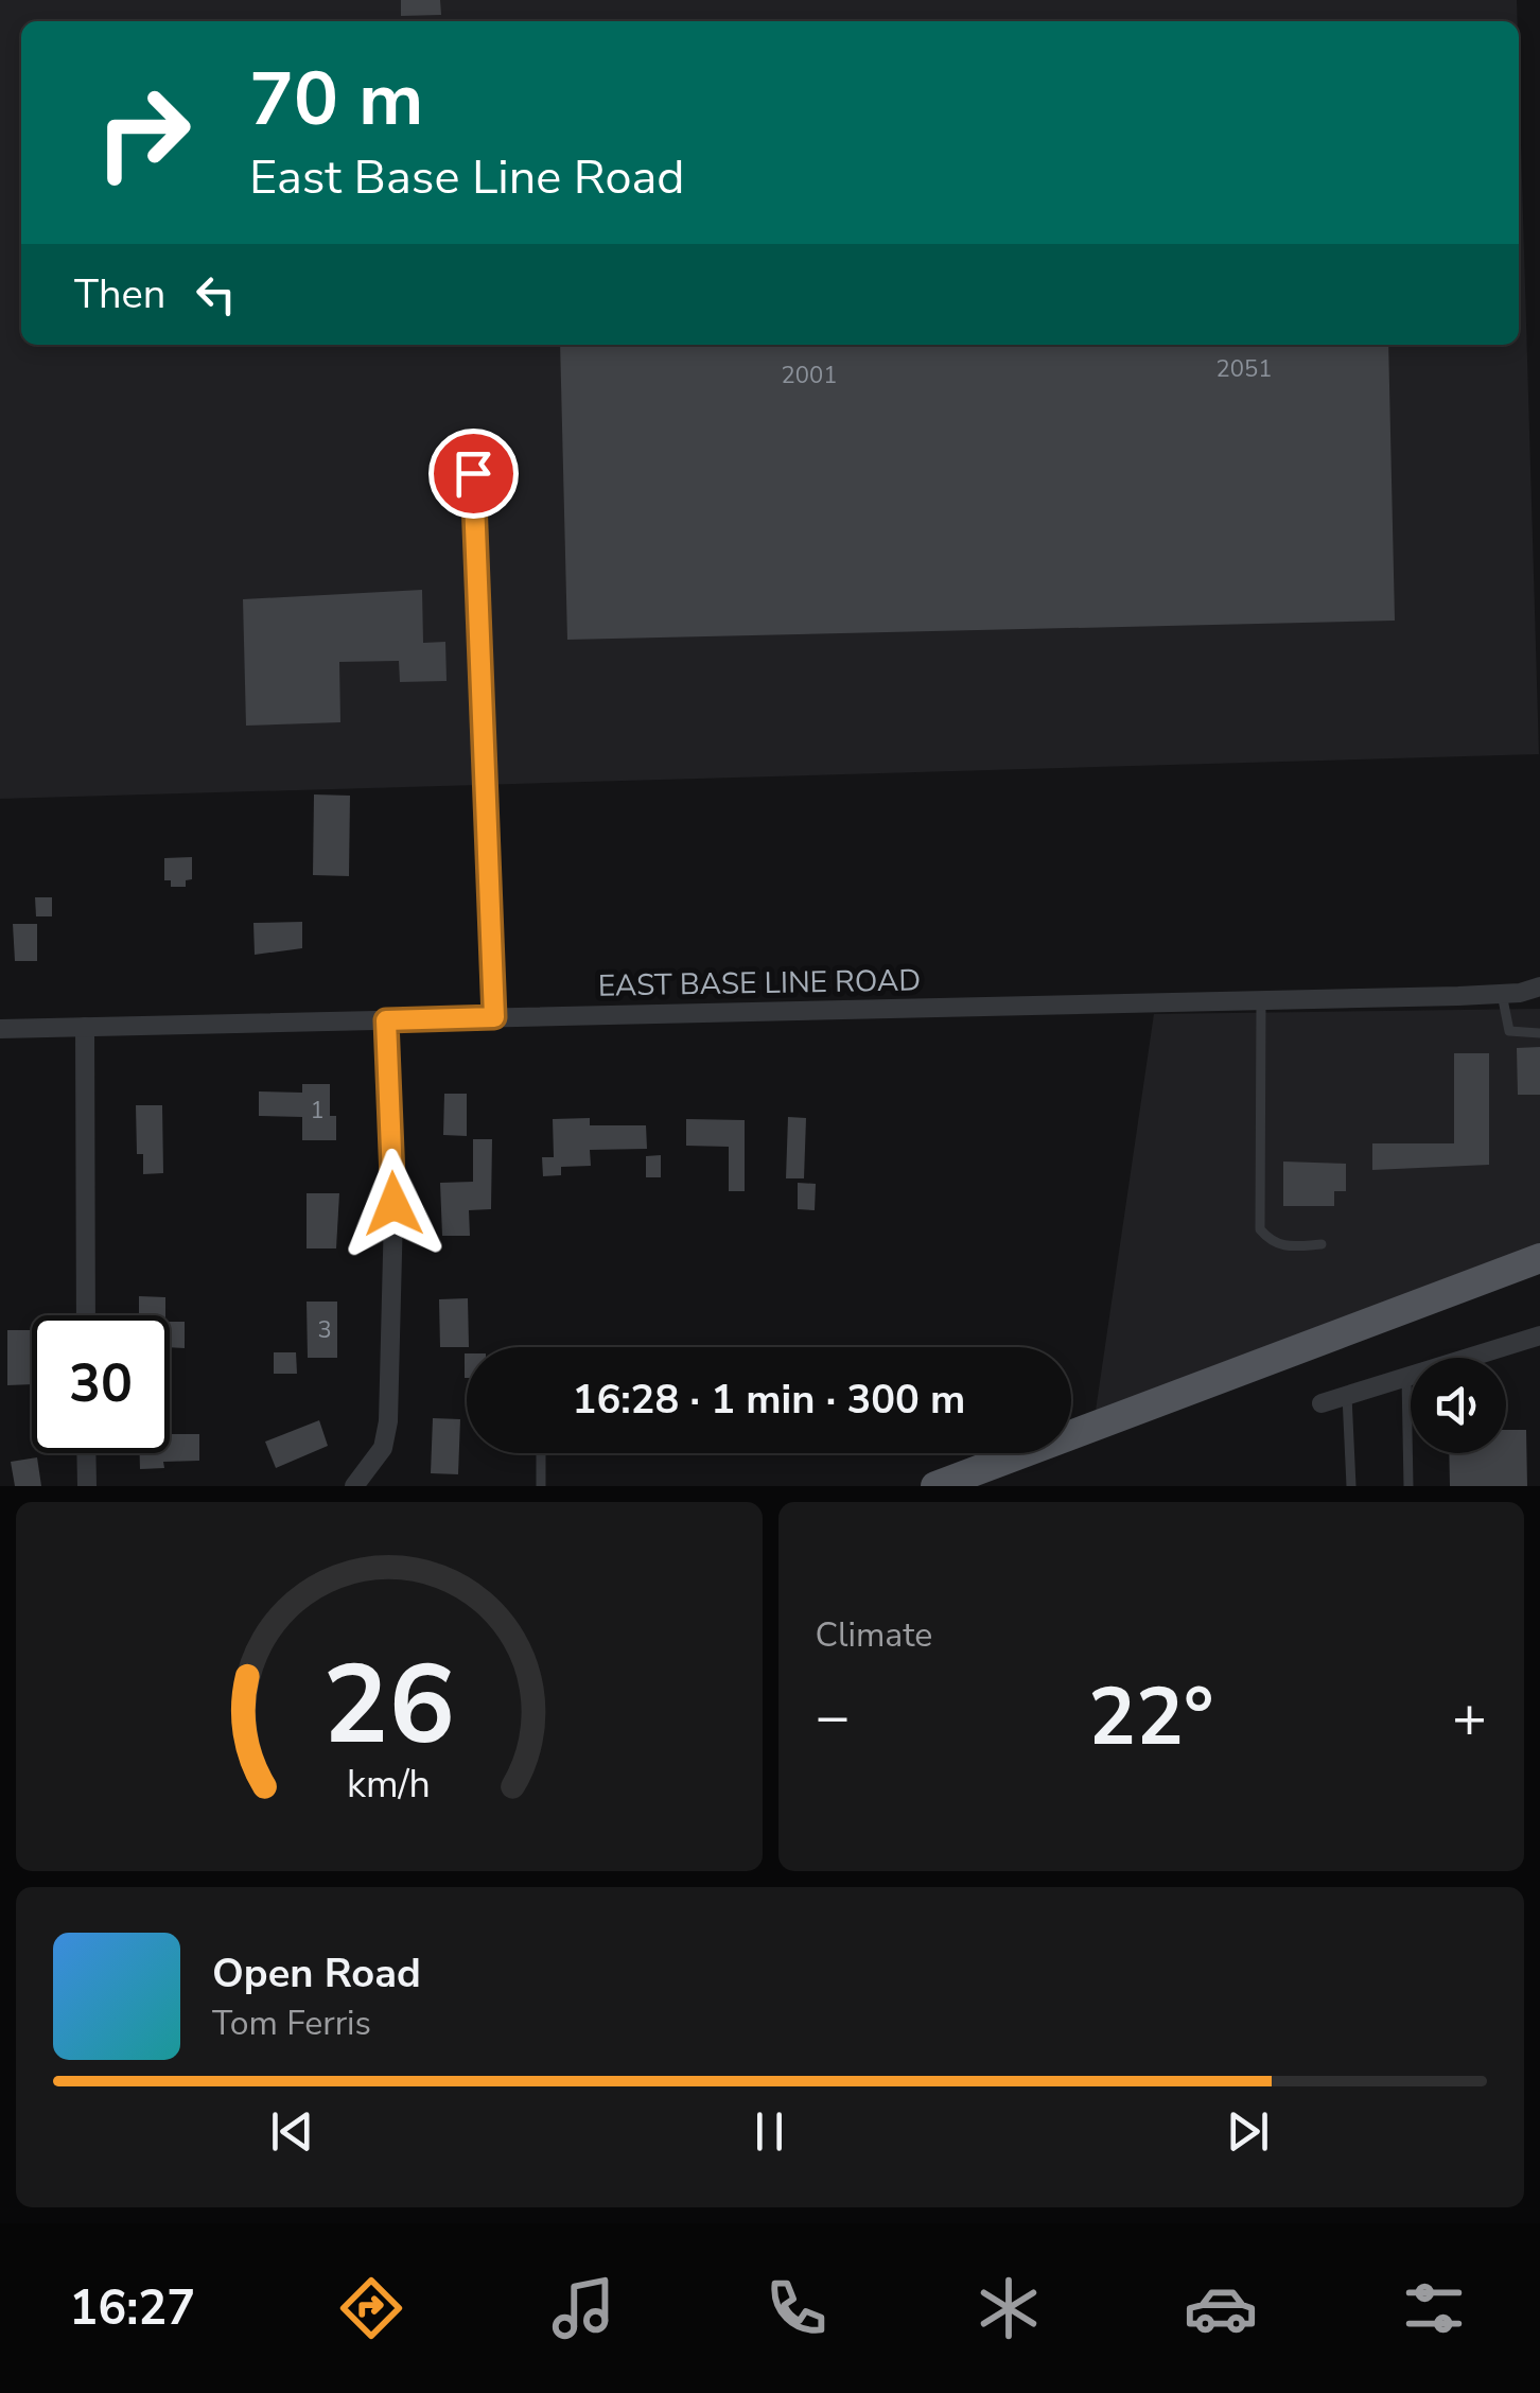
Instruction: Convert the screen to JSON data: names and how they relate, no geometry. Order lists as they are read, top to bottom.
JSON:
{
  "streets": {
    "street": ["EAST BASE LINE ROAD"]
  },
  "house_numbers": [
    "2051",
    "2001",
    "1",
    "3"
  ],
  "page": {
    "turn": ["70 m", "East Base Line Road"],
    "then": "Then",
    "limit": "30",
    "trip": "16:28 · 1 min · 300 m",
    "tile": "Climate",
    "heat": ["−", "22°", "+"],
    "song": ["Open Road", "Tom Ferris"],
    "tabs": "16:27",
    "gauge": ["26", "km/h"]
  }
}
